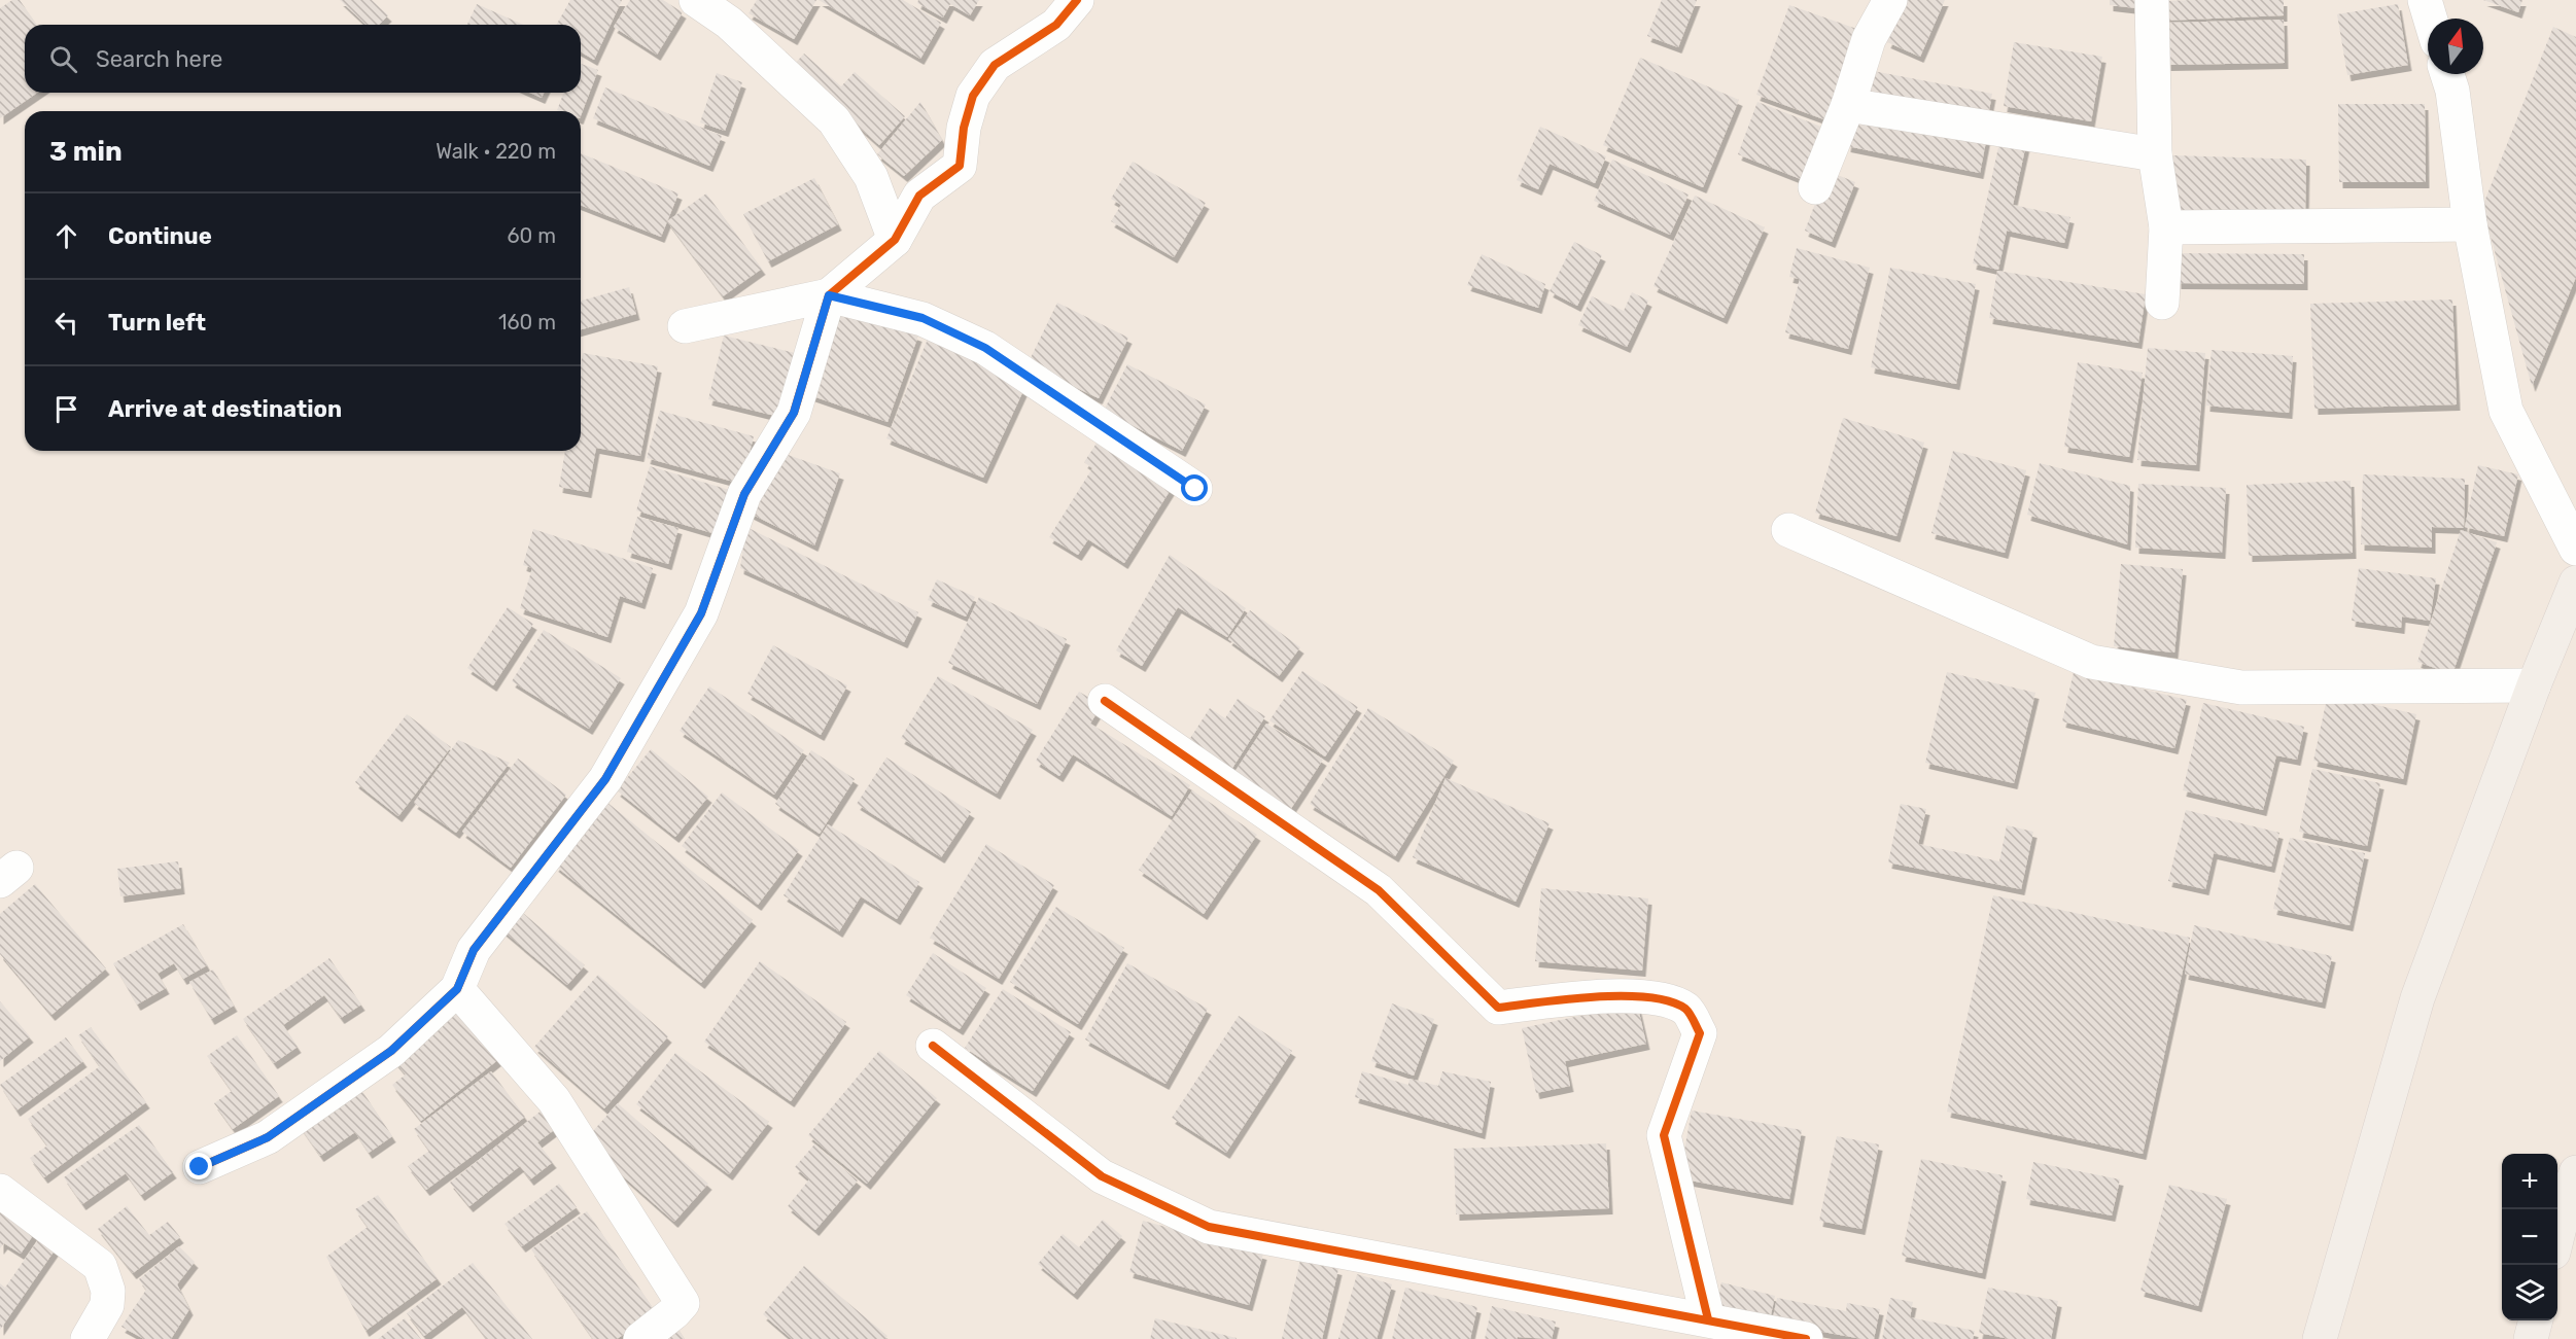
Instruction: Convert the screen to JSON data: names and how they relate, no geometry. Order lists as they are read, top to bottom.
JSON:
{
  "north": "top",
  "page": {
    "search": "Search here",
    "heading": ["3 min", "Walk · 220 m"],
    "list": [
      ["Continue", "60 m"],
      ["Turn left", "160 m"],
      "Arrive at destination"
    ],
    "map_buttons": ["+", "−"]
  }
}
